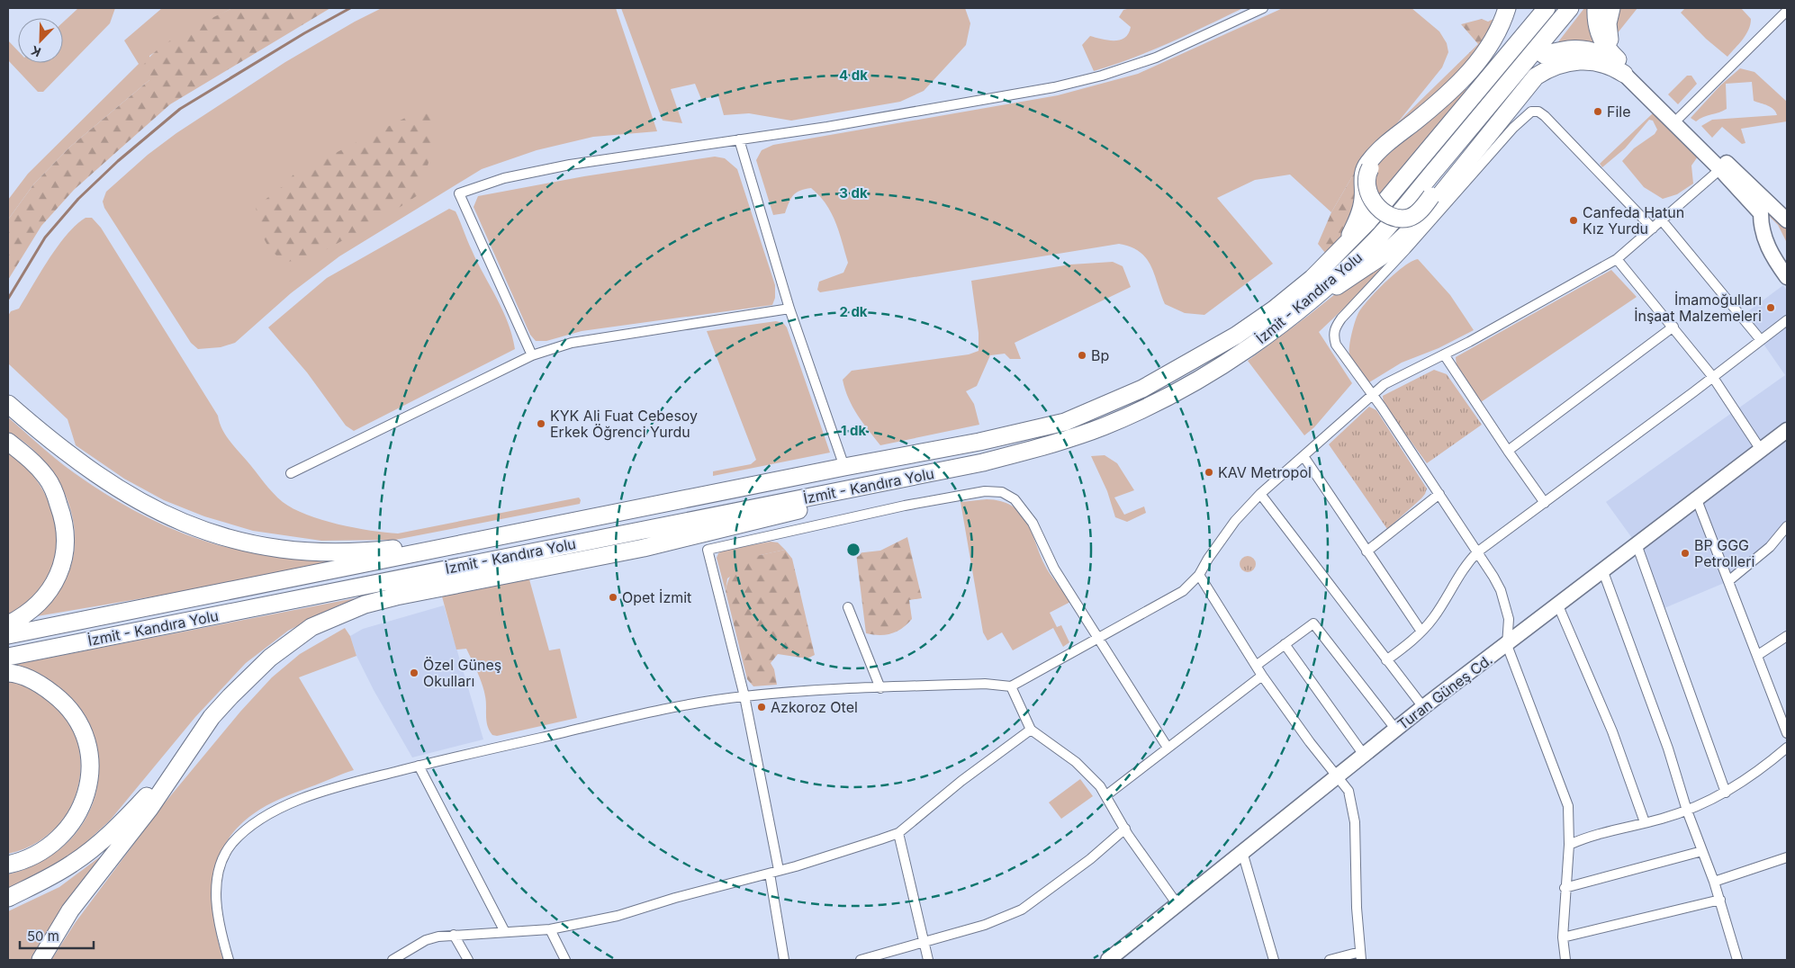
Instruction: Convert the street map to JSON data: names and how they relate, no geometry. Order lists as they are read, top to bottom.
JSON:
{
  "streets": {
    "highway": ["İzmit - Kandıra Yolu"],
    "main road": ["Turan Güneş Cd."]
  },
  "places": [
    "File",
    "Canfeda Hatun Kız Yurdu",
    "İmamoğulları İnşaat Malzemeleri",
    "Bp",
    "KYK Ali Fuat Cebesoy Erkek Öğrenci Yurdu",
    "KAV Metropol",
    "BP GGG Petrolleri",
    "Opet İzmit",
    "Özel Güneş Okulları",
    "Azkoroz Otel"
  ],
  "scale_bar": "50 m",
  "north": "bottom left",
  "rings": [
    "4 dk",
    "3 dk",
    "2 dk",
    "1 dk"
  ]
}
